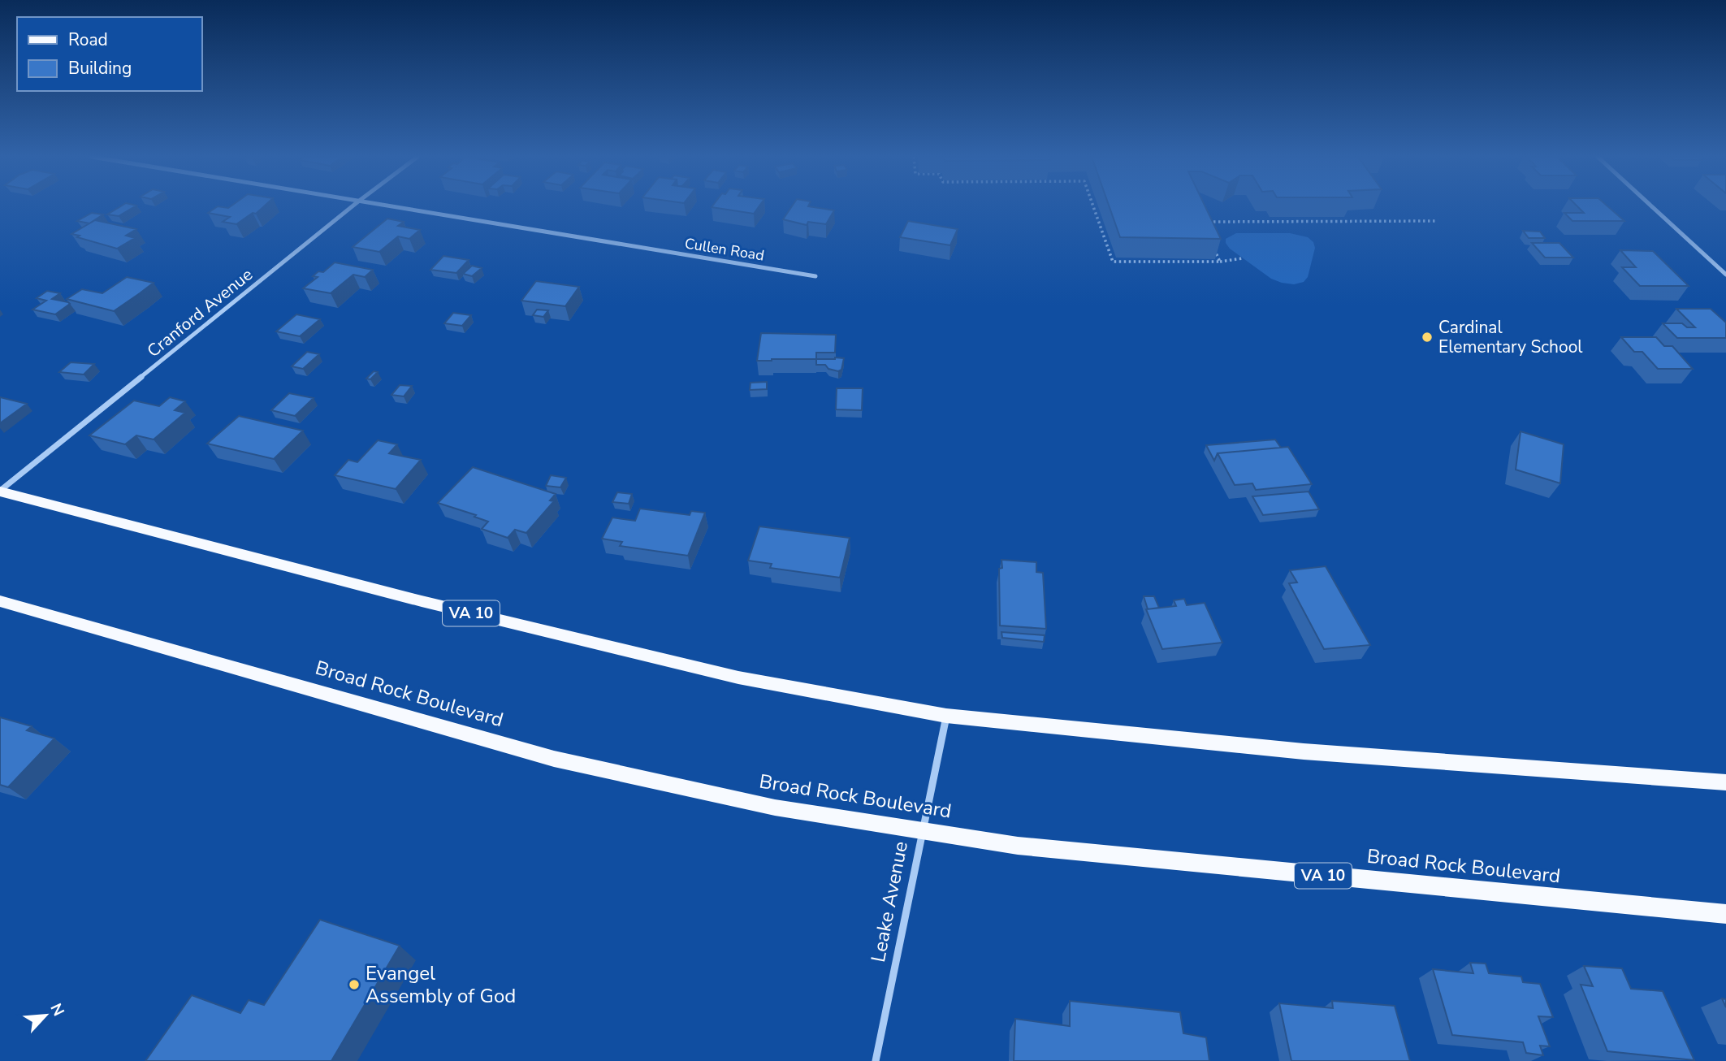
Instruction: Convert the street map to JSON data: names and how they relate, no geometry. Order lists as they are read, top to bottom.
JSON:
{
  "streets": {
    "main road": ["VA 10", "Broad Rock Boulevard"],
    "street": ["Cullen Road", "Cranford Avenue", "Leake Avenue"]
  },
  "crossings": [
    ["Cranford Avenue", "VA 10"],
    ["VA 10", "Leake Avenue"],
    ["Broad Rock Boulevard", "Leake Avenue"]
  ],
  "places": ["Cardinal Elementary School", "Evangel Assembly of God"],
  "legend": ["Road", "Building"],
  "north": "top right"
}
